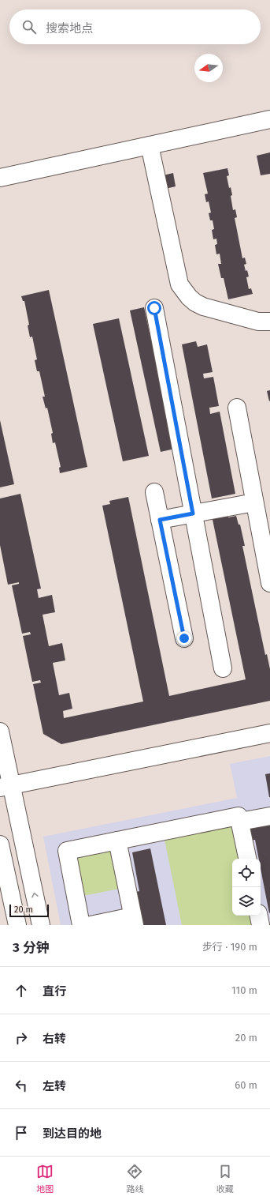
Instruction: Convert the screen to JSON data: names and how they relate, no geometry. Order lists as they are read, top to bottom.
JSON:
{
  "scale_bar": "20 m",
  "north": "left",
  "page": {
    "search": "搜索地点",
    "scale": "20 m",
    "heading": ["3 分钟", "步行 · 190 m"],
    "list": [
      ["直行", "110 m"],
      ["右转", "20 m"],
      ["左转", "60 m"],
      "到达目的地"
    ],
    "nav": ["地图", "路线", "收藏"]
  }
}
